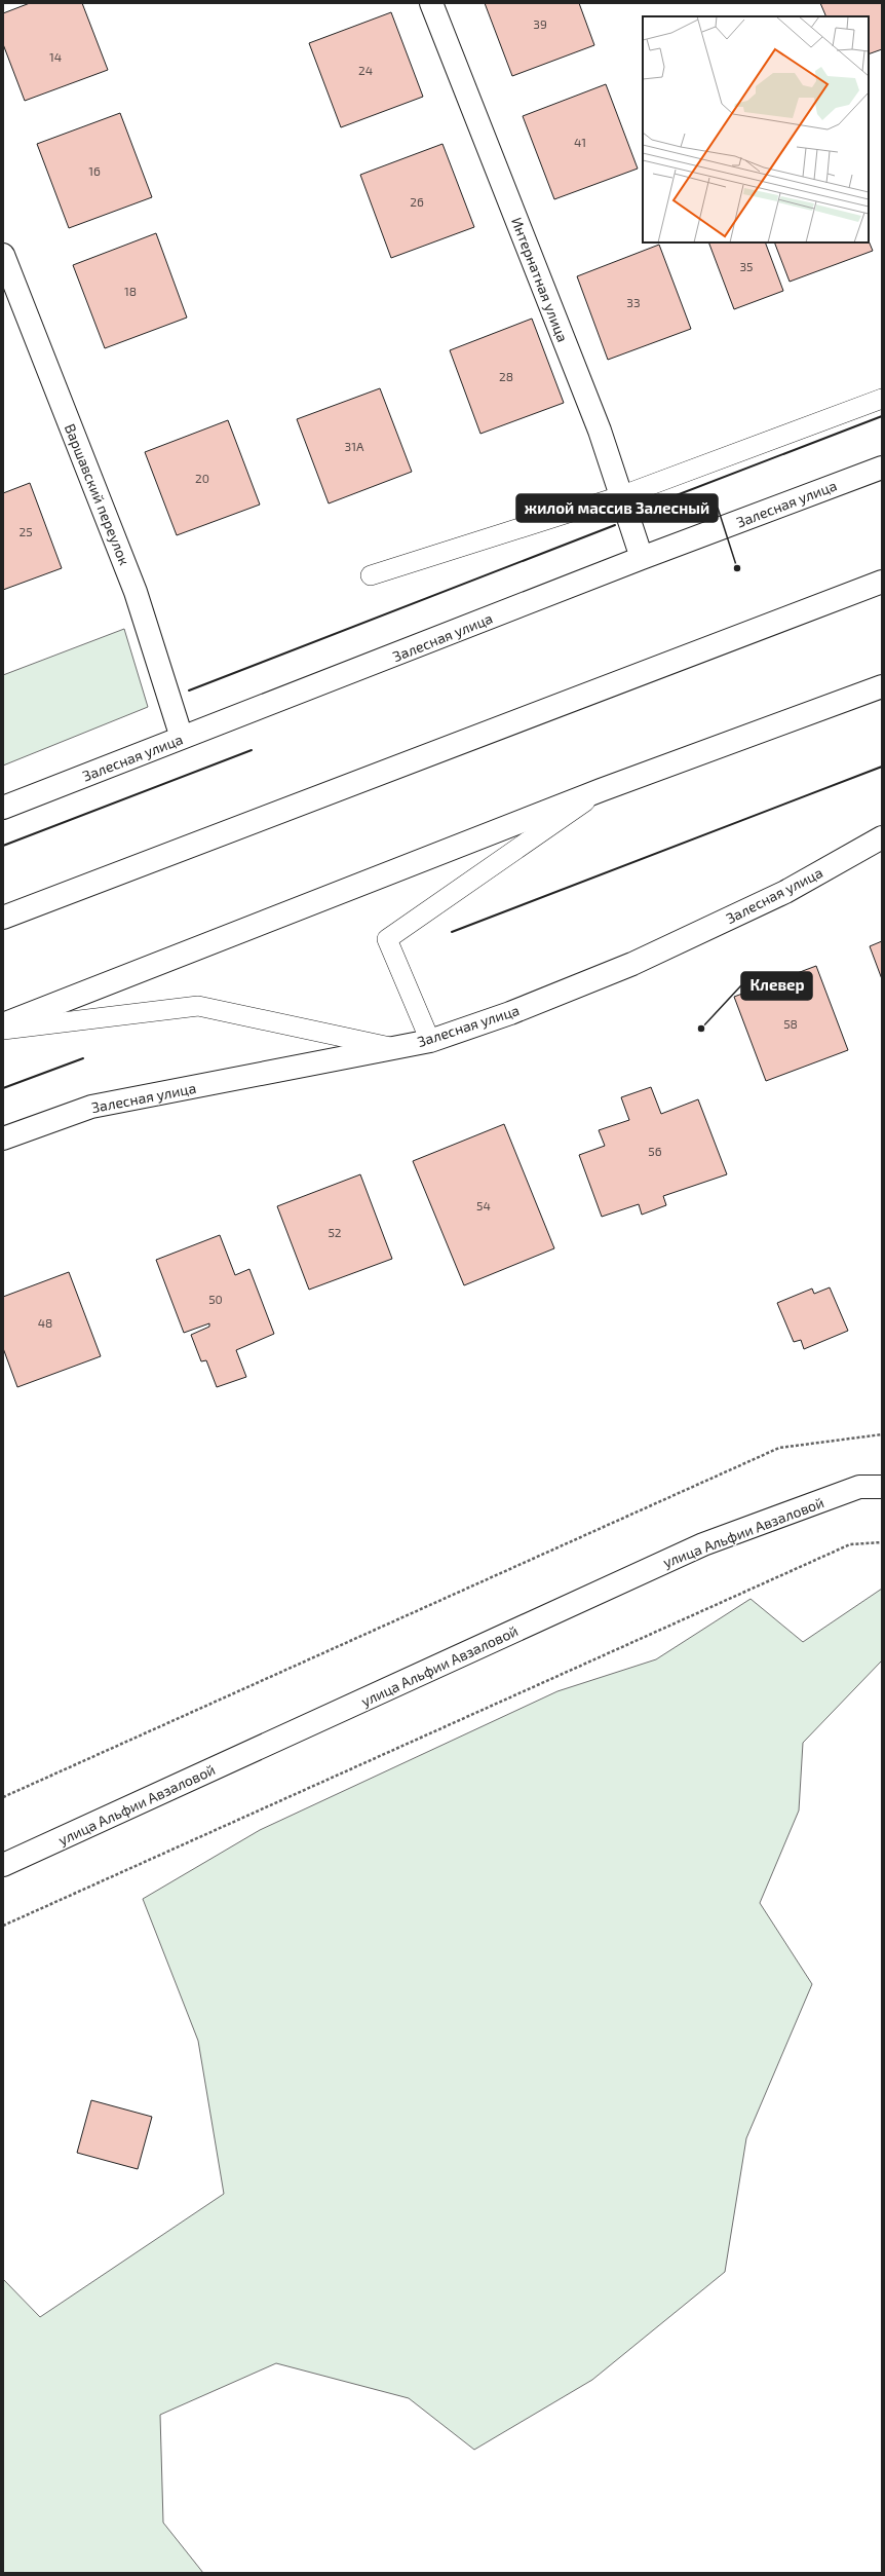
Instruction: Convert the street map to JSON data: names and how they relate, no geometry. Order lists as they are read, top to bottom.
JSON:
{
  "streets": {
    "street": [
      "Интернатная улица",
      "Варшавский переулок",
      "Залесная улица",
      "улица Альфии Авзаловой"
    ]
  },
  "crossings": [
    ["Интернатная улица", "Залесная улица"],
    ["Варшавский переулок", "Залесная улица"]
  ],
  "places": ["жилой массив Залесный", "Клевер"],
  "house_numbers": [
    "39",
    "14",
    "24",
    "41",
    "16",
    "26",
    "35",
    "18",
    "33",
    "28",
    "31А",
    "20",
    "25",
    "58",
    "56",
    "54",
    "52",
    "50",
    "48"
  ]
}
